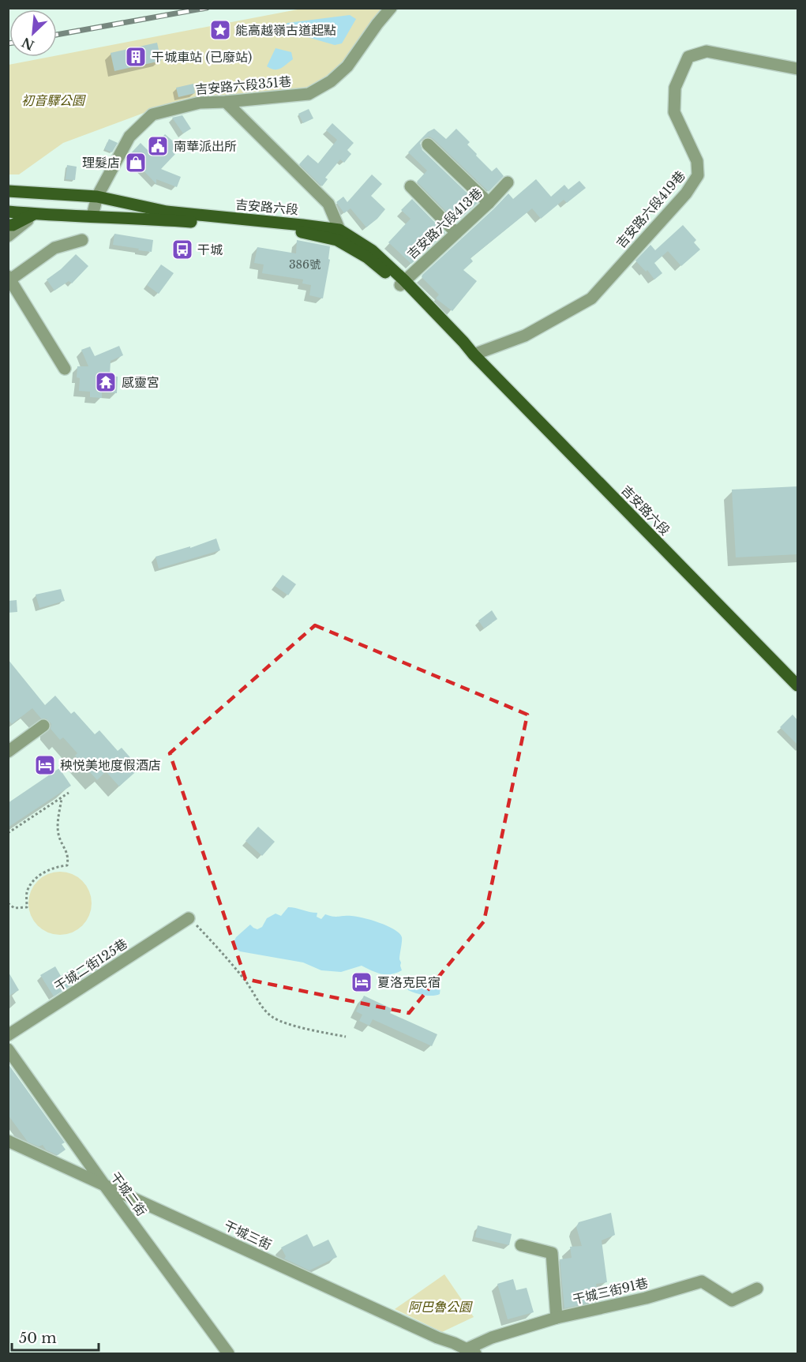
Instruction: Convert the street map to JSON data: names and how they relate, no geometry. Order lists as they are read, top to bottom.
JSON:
{
  "streets": {
    "main road": ["吉安路六段"],
    "street": [
      "吉安路六段351巷",
      "吉安路六段419巷",
      "吉安路六段413巷",
      "干城二街125巷",
      "干城二街",
      "干城三街",
      "干城三街91巷"
    ]
  },
  "crossings": [
    ["吉安路六段351巷", "吉安路六段"],
    ["吉安路六段", "吉安路六段419巷"],
    ["吉安路六段", "吉安路六段413巷"],
    ["干城二街", "干城三街"],
    ["干城三街", "干城三街91巷"]
  ],
  "parks": ["初音驛公園", "阿巴魯公園"],
  "places": {
    "place": ["能高越嶺古道起點"],
    "building": ["干城車站 (已廢站)"],
    "public building": ["南華派出所"],
    "shop": ["理髮店"],
    "bus stop": ["干城"],
    "temple": ["感靈宮"],
    "hotel": ["秧悦美地度假酒店", "夏洛克民宿"]
  },
  "house_numbers": ["386號"],
  "scale_bar": "50 m",
  "north": "bottom left"
}
